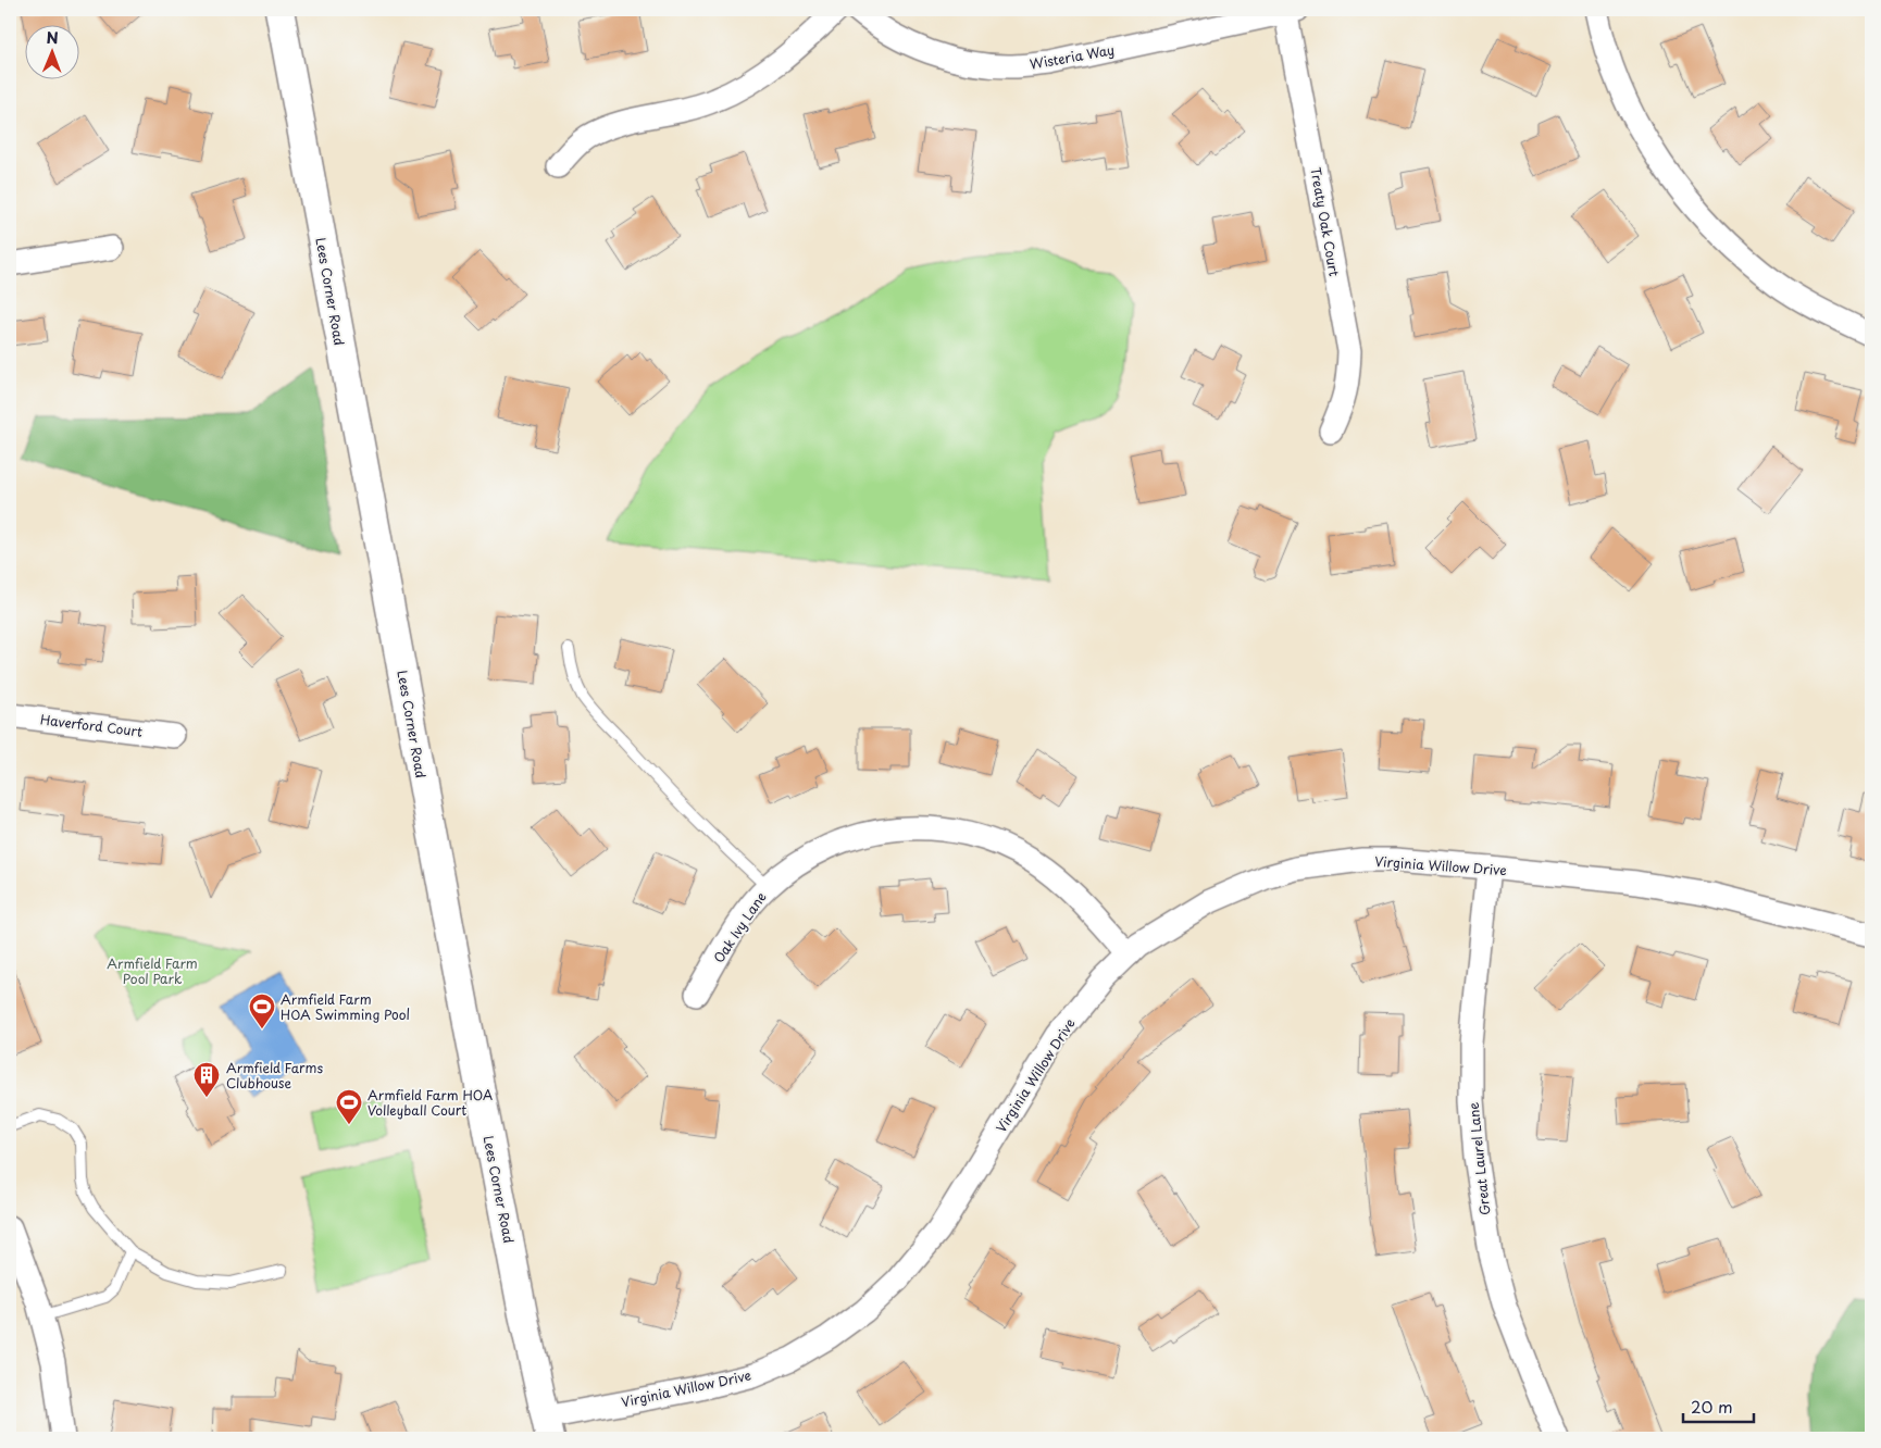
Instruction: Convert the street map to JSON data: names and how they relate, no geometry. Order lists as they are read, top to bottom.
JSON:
{
  "streets": {
    "street": [
      "Wisteria Way",
      "Treaty Oak Court",
      "Lees Corner Road",
      "Haverford Court",
      "Virginia Willow Drive",
      "Oak Ivy Lane",
      "Great Laurel Lane"
    ]
  },
  "crossings": [
    ["Wisteria Way", "Treaty Oak Court"],
    ["Lees Corner Road", "Virginia Willow Drive"],
    ["Virginia Willow Drive", "Oak Ivy Lane"],
    ["Virginia Willow Drive", "Great Laurel Lane"]
  ],
  "parks": ["Armfield Farm Pool Park"],
  "places": {
    "sports": ["Armfield Farm HOA Swimming Pool", "Armfield Farm HOA Volleyball Court"],
    "building": ["Armfield Farms Clubhouse"]
  },
  "scale_bar": "20 m",
  "north": "top"
}
